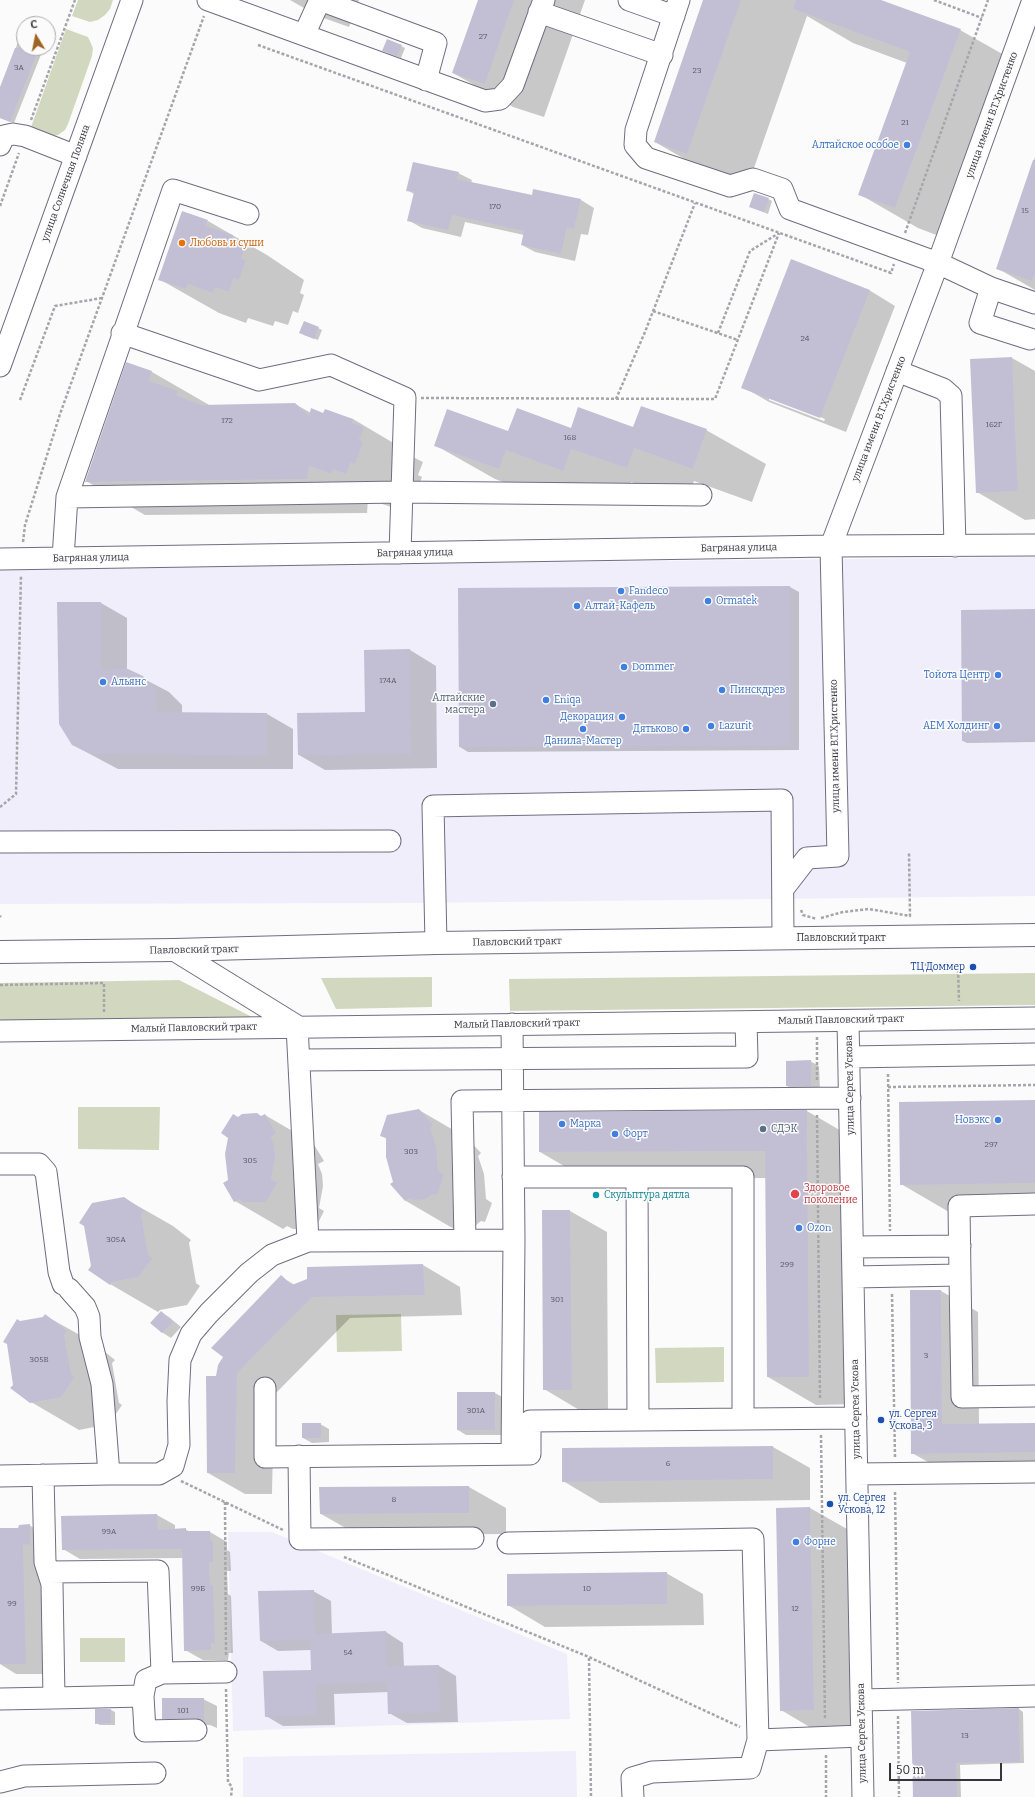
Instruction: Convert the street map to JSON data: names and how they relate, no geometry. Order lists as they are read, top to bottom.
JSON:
{
  "streets": {
    "main road": ["Павловский тракт"],
    "street": [
      "улица имени В.Т.Христенко",
      "улица Солнечная Поляна",
      "Багряная улица",
      "Малый Павловский тракт",
      "улица Сергея Ускова"
    ]
  },
  "crossings": [
    ["улица имени В.Т.Христенко", "Багряная улица"],
    ["Малый Павловский тракт", "улица Сергея Ускова"]
  ],
  "places": [
    "Алтайское особое",
    "Любовь и суши",
    "Fandeco",
    "Ormatek",
    "Алтай-Кафель",
    "Dommer",
    "Тойота Центр",
    "Альянс",
    "Пинскдрев",
    "Eniqa",
    "Алтайские мастера",
    "Декорация",
    "Lazurit",
    "АЕМ Холдинг",
    "Данила-Мастер",
    "Дятьково",
    "ТЦ Доммер",
    "Новэкс",
    "Марка",
    "СДЭК",
    "Форт",
    "Здоровое поколение",
    "Скульптура дятла",
    "Ozon",
    "ул. Сергея Ускова, 3",
    "ул. Сергея Ускова, 12",
    "Форне"
  ],
  "house_numbers": [
    "27",
    "3А",
    "23",
    "21",
    "170",
    "15",
    "24",
    "172",
    "162Г",
    "168",
    "174А",
    "297",
    "303",
    "305",
    "305А",
    "299",
    "301",
    "3",
    "305В",
    "301А",
    "6",
    "8",
    "99А",
    "99Б",
    "10",
    "99",
    "12",
    "54",
    "101",
    "13"
  ],
  "scale_bar": "50 m",
  "north": "top"
}
